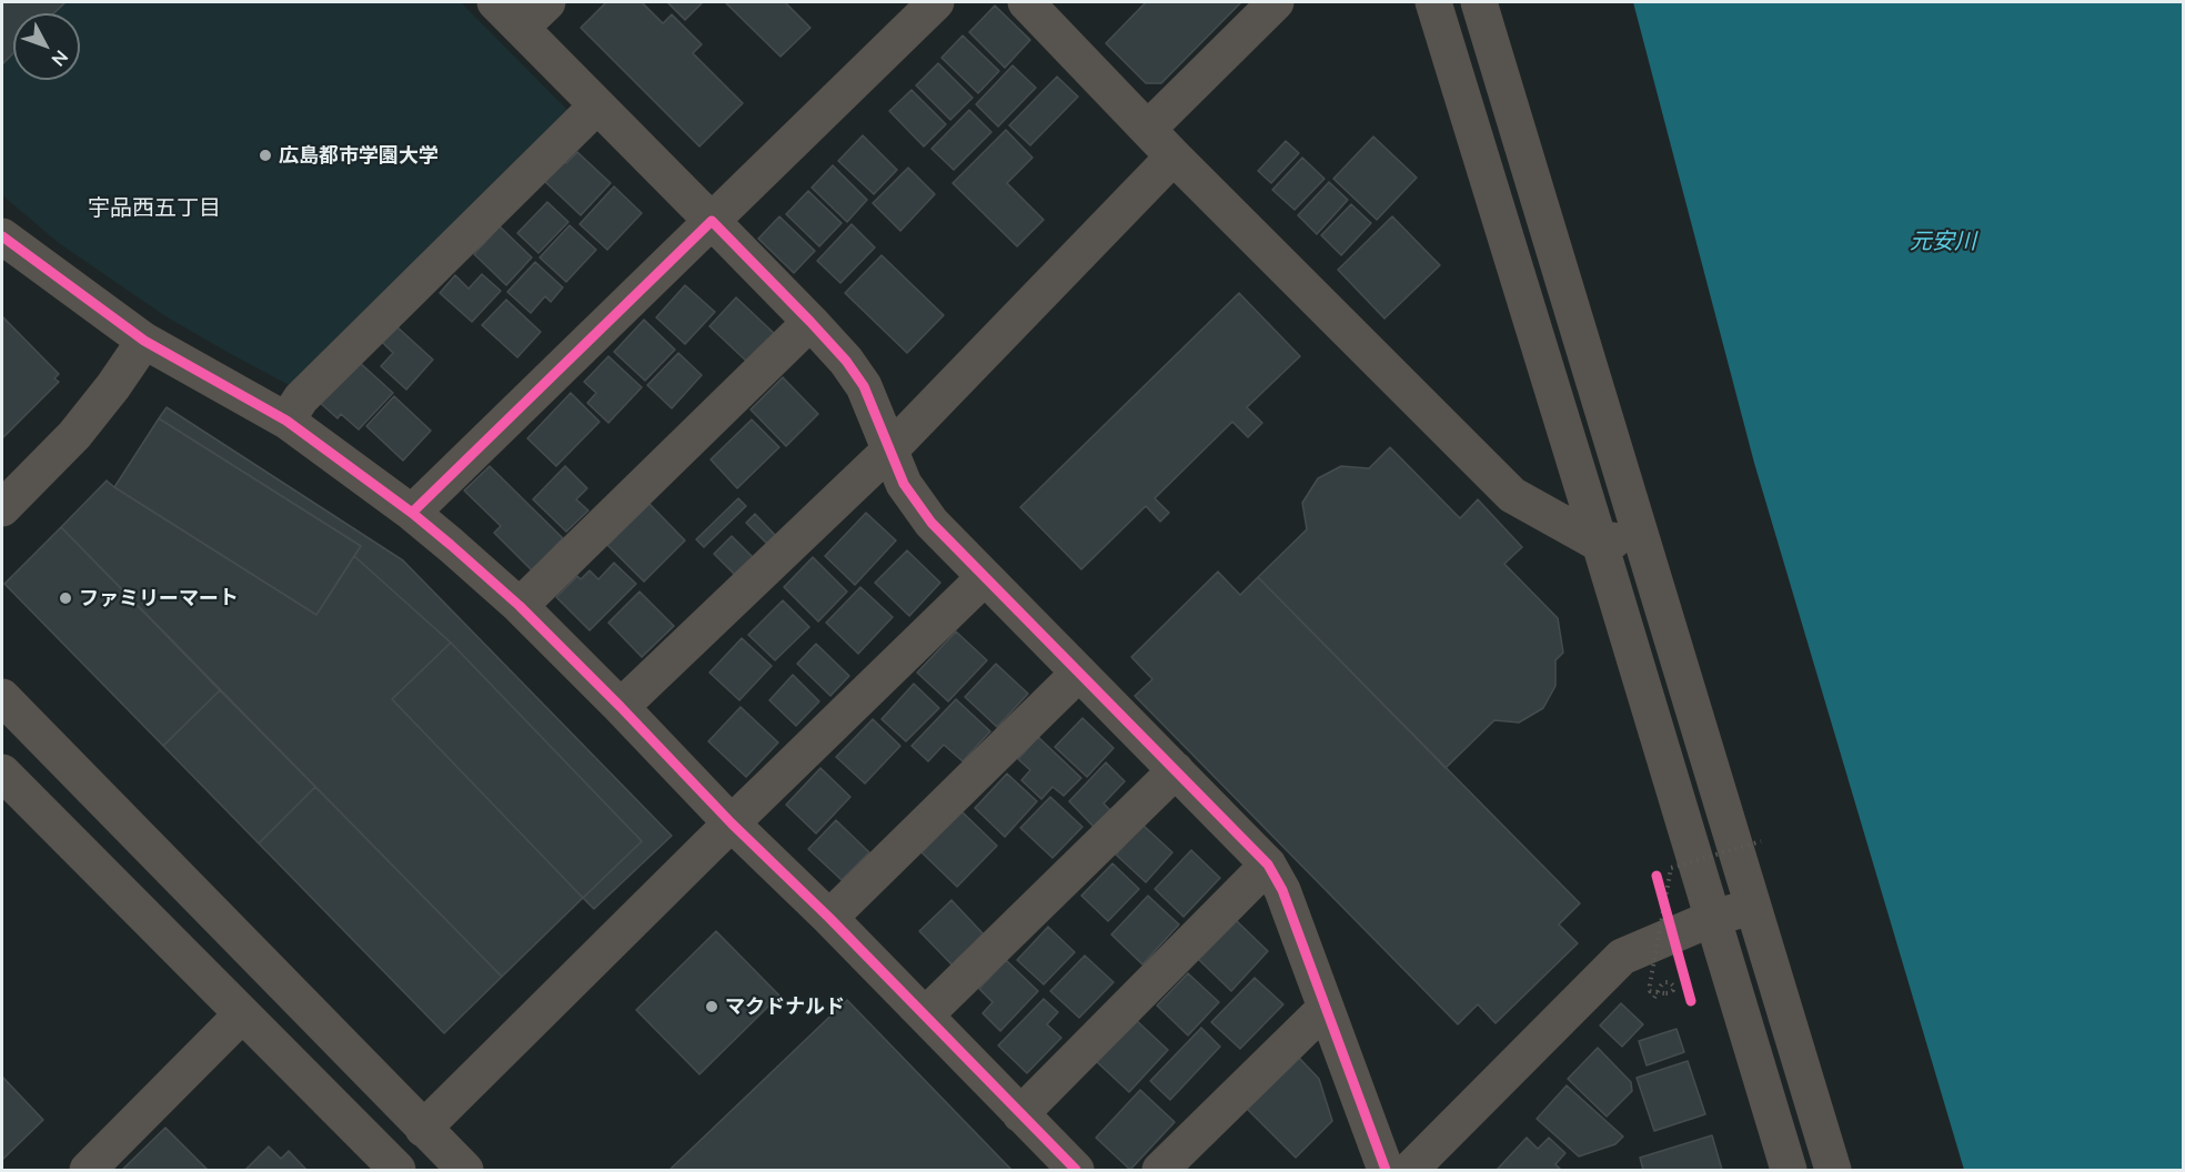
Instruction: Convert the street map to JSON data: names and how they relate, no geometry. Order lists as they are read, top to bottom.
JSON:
{
  "districts": ["宇品西五丁目"],
  "water": ["元安川"],
  "places": ["広島都市学園大学", "ファミリーマート", "マクドナルド"],
  "north": "bottom right"
}
